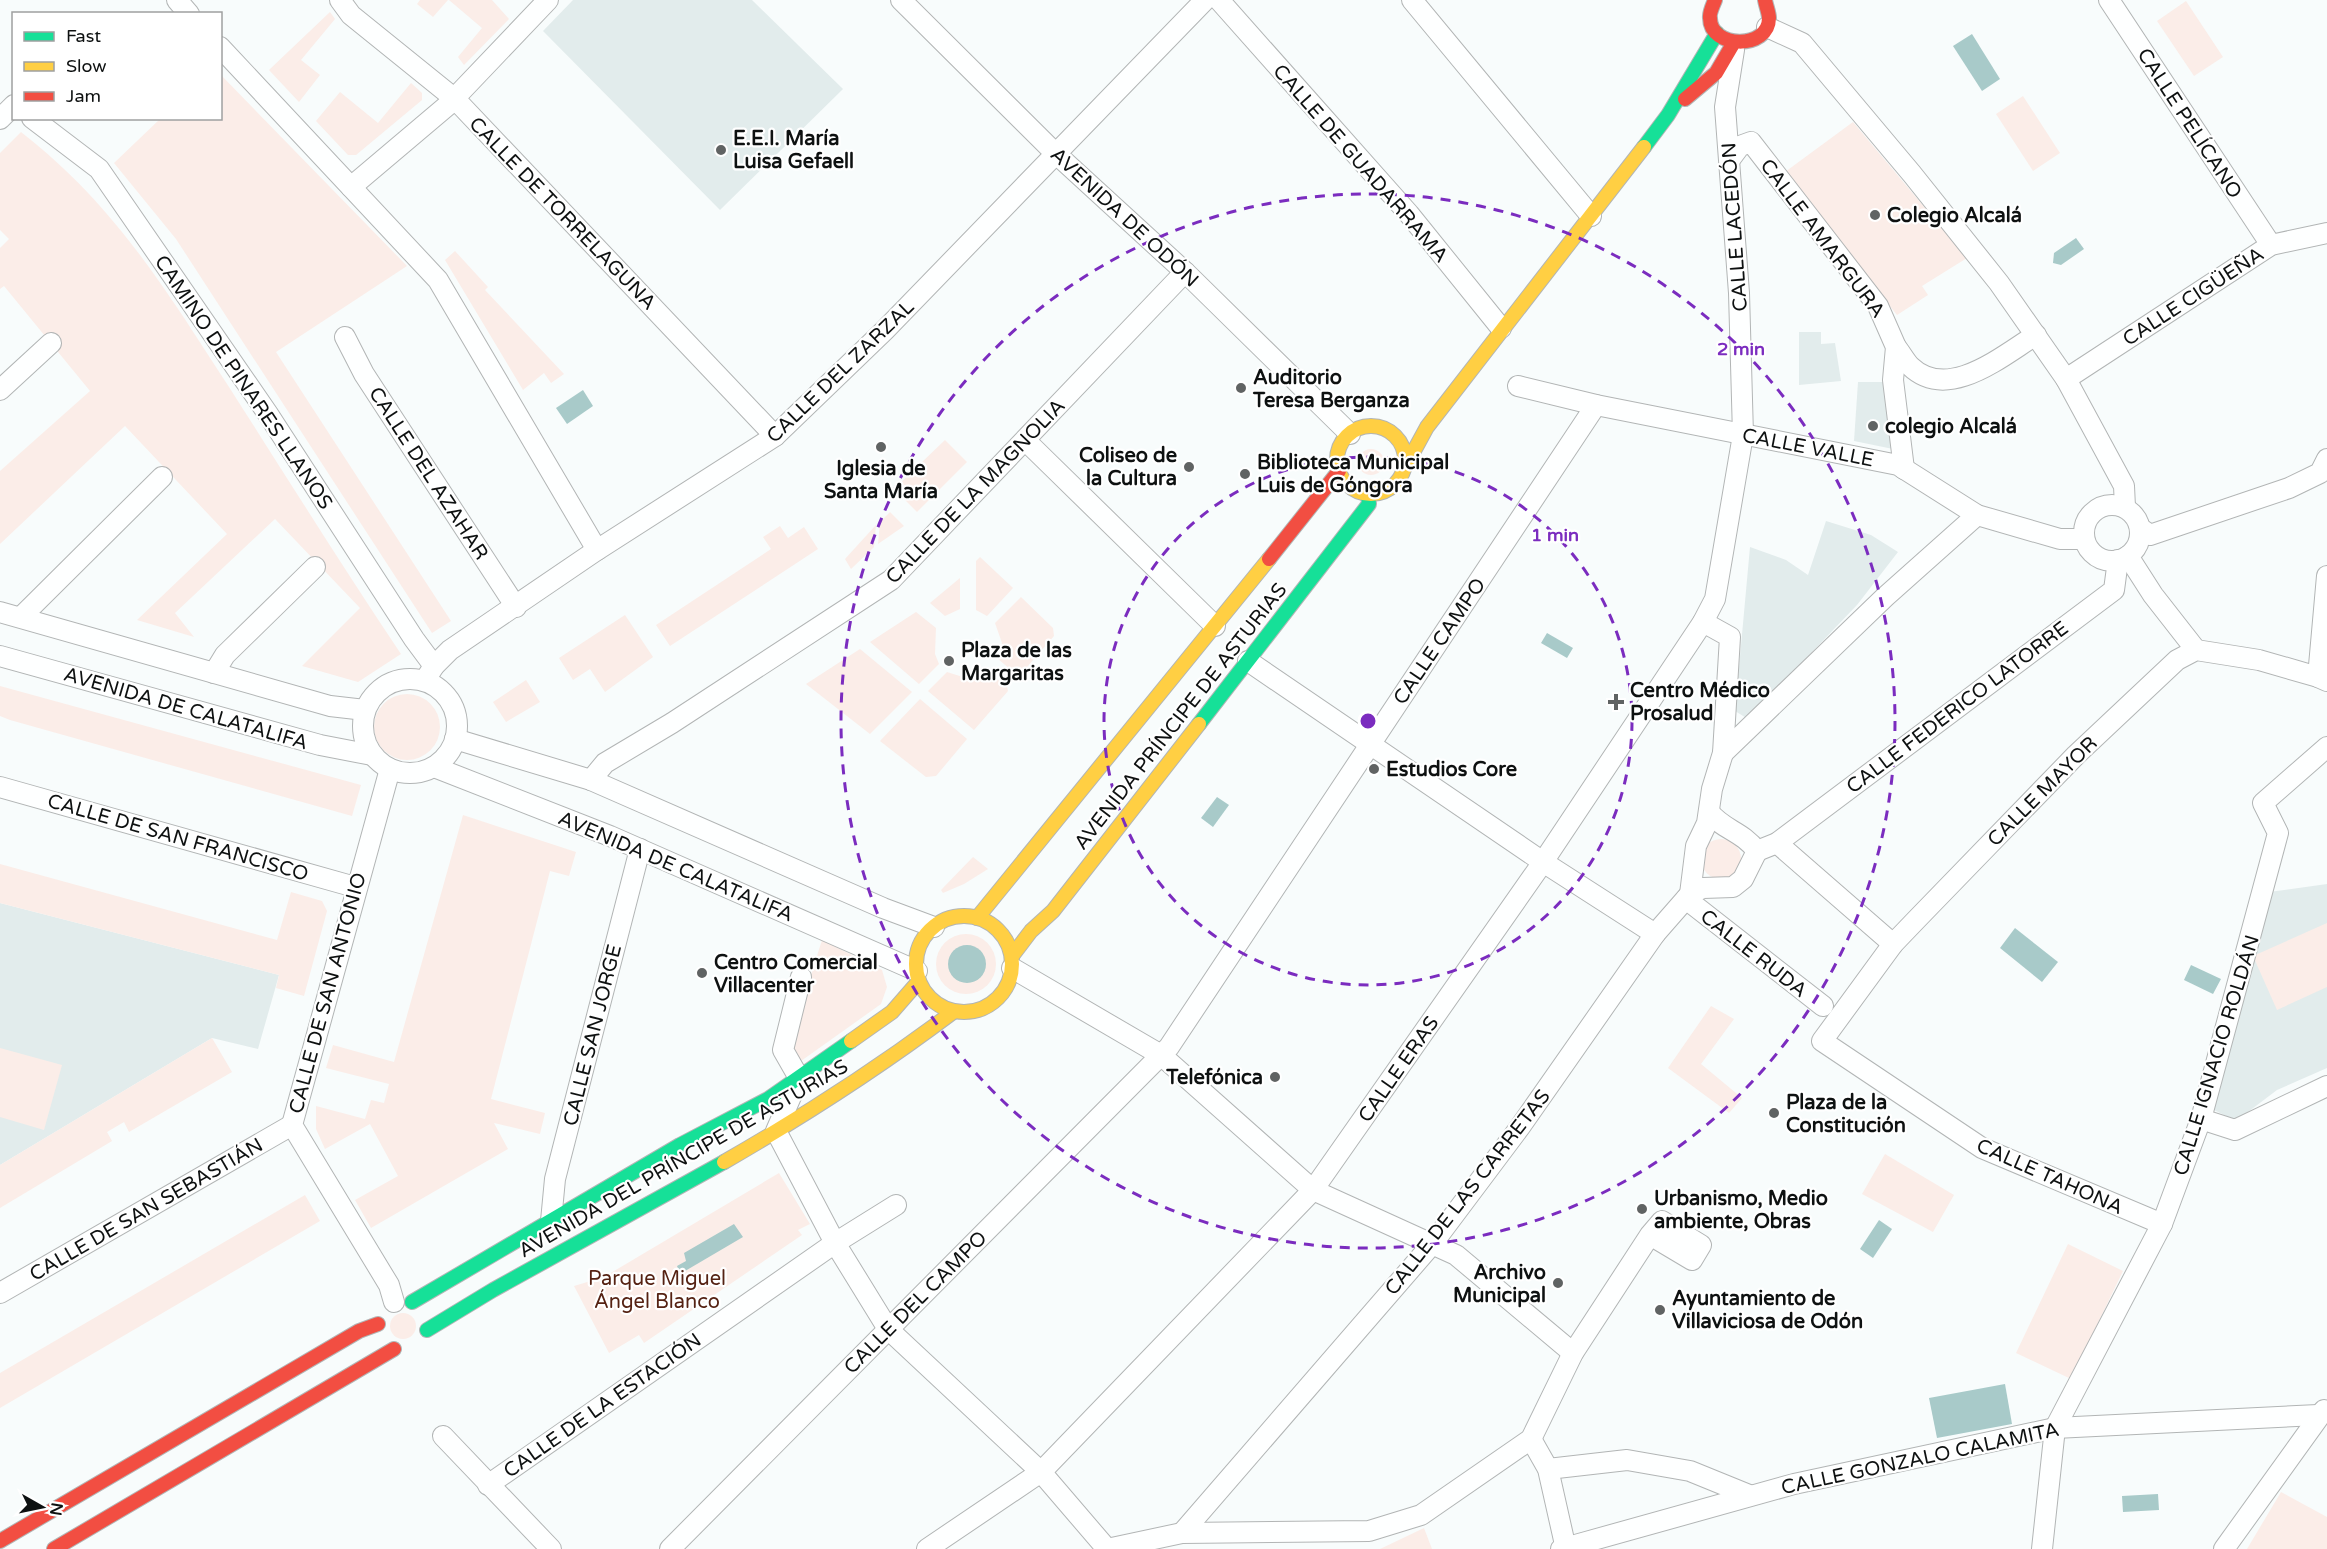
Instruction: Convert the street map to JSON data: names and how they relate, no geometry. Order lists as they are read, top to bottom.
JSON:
{
  "streets": {
    "street": [
      "CALLE PELÍCANO",
      "CALLE DE GUADARRAMA",
      "CALLE DE TORRELAGUNA",
      "AVENIDA DE ODÓN",
      "CALLE LACEDÓN",
      "CALLE AMARGURA",
      "CALLE CIGÜEÑA",
      "CALLE DEL ZARZAL",
      "CAMINO DE PINARES LLANOS",
      "CALLE VALLE",
      "CALLE DEL AZAHAR",
      "CALLE DE LA MAGNOLIA",
      "CALLE CAMPO",
      "CALLE FEDERICO LATORRE",
      "AVENIDA DE CALATALIFA",
      "AVENIDA PRÍNCIPE DE ASTURIAS",
      "CALLE MAYOR",
      "CALLE DE SAN FRANCISCO",
      "CALLE RUDA",
      "CALLE DE SAN ANTONIO",
      "CALLE SAN JORGE",
      "CALLE IGNACIO ROLDÁN",
      "CALLE ERAS",
      "AVENIDA DEL PRÍNCIPE DE ASTURIAS",
      "CALLE TAHONA",
      "CALLE DE LAS CARRETAS",
      "CALLE DE SAN SEBASTIÁN",
      "CALLE DEL CAMPO",
      "CALLE DE LA ESTACIÓN",
      "CALLE GONZALO CALAMITA"
    ]
  },
  "crossings": [
    ["CALLE PELÍCANO", "CALLE CIGÜEÑA"],
    ["CALLE DE TORRELAGUNA", "CALLE DEL ZARZAL"],
    ["AVENIDA DE ODÓN", "CALLE DEL ZARZAL"],
    ["AVENIDA DE ODÓN", "CALLE DE LA MAGNOLIA"],
    ["AVENIDA DE ODÓN", "AVENIDA PRÍNCIPE DE ASTURIAS"],
    ["CALLE LACEDÓN", "CALLE AMARGURA"],
    ["CALLE LACEDÓN", "CALLE VALLE"],
    ["CALLE LACEDÓN", "CALLE ERAS"],
    ["CALLE AMARGURA", "CALLE VALLE"],
    ["CALLE DEL ZARZAL", "CAMINO DE PINARES LLANOS"],
    ["CALLE DEL ZARZAL", "CALLE DEL AZAHAR"],
    ["CALLE DEL ZARZAL", "AVENIDA DE CALATALIFA"],
    ["CALLE DEL ZARZAL", "CALLE DE SAN ANTONIO"],
    ["CAMINO DE PINARES LLANOS", "AVENIDA DE CALATALIFA"],
    ["CAMINO DE PINARES LLANOS", "CALLE DE SAN ANTONIO"],
    ["CALLE VALLE", "CALLE CAMPO"],
    ["CALLE VALLE", "CALLE FEDERICO LATORRE"],
    ["CALLE CAMPO", "CALLE DEL CAMPO"],
    ["AVENIDA DE CALATALIFA", "AVENIDA PRÍNCIPE DE ASTURIAS"],
    ["AVENIDA DE CALATALIFA", "CALLE DE SAN ANTONIO"],
    ["AVENIDA DE CALATALIFA", "CALLE SAN JORGE"],
    ["AVENIDA DE CALATALIFA", "AVENIDA DEL PRÍNCIPE DE ASTURIAS"],
    ["AVENIDA PRÍNCIPE DE ASTURIAS", "AVENIDA DEL PRÍNCIPE DE ASTURIAS"],
    ["CALLE MAYOR", "CALLE TAHONA"],
    ["CALLE DE SAN FRANCISCO", "CALLE DE SAN ANTONIO"],
    ["CALLE RUDA", "CALLE DE LAS CARRETAS"],
    ["CALLE DE SAN ANTONIO", "AVENIDA DEL PRÍNCIPE DE ASTURIAS"],
    ["CALLE DE SAN ANTONIO", "CALLE DE SAN SEBASTIÁN"],
    ["CALLE SAN JORGE", "AVENIDA DEL PRÍNCIPE DE ASTURIAS"],
    ["CALLE IGNACIO ROLDÁN", "CALLE TAHONA"],
    ["CALLE IGNACIO ROLDÁN", "CALLE GONZALO CALAMITA"]
  ],
  "parks": ["Parque Miguel Ángel Blanco"],
  "places": {
    "other": [
      "E.E.I. María Luisa Gefaell",
      "Colegio Alcalá",
      "Auditorio Teresa Berganza",
      "colegio Alcalá",
      "Iglesia de Santa María",
      "Coliseo de la Cultura",
      "Biblioteca Municipal Luis de Góngora",
      "Plaza de las Margaritas",
      "Estudios Core",
      "Centro Comercial Villacenter",
      "Telefónica",
      "Plaza de la Constitución",
      "Urbanismo, Medio ambiente, Obras",
      "Archivo Municipal",
      "Ayuntamiento de Villaviciosa de Odón"
    ],
    "health": ["Centro Médico Prosalud"]
  },
  "legend": ["Fast", "Slow", "Jam"],
  "north": "right",
  "rings": ["2 min", "1 min"]
}
